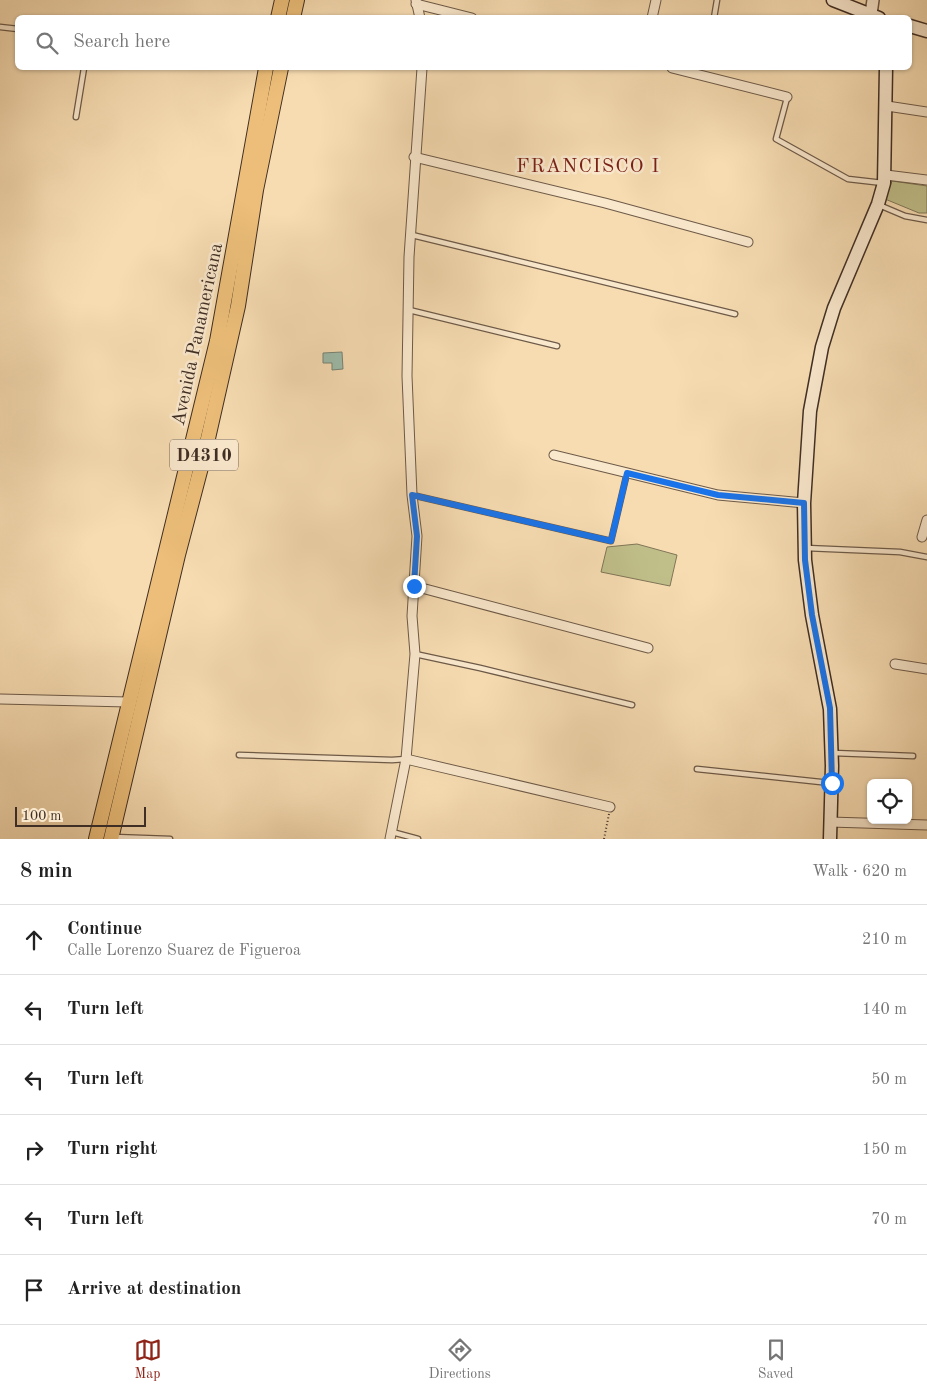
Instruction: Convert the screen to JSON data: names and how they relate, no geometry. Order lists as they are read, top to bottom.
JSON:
{
  "streets": {
    "main road": ["Avenida Panamericana", "D4310"]
  },
  "districts": ["FRANCISCO I"],
  "scale_bar": "100 m",
  "page": {
    "search": "Search here",
    "scale": "100 m",
    "heading": ["8 min", "Walk · 620 m"],
    "list": [
      ["Continue", "Calle Lorenzo Suarez de Figueroa", "210 m"],
      ["Turn left", "140 m"],
      ["Turn left", "50 m"],
      ["Turn right", "150 m"],
      ["Turn left", "70 m"],
      "Arrive at destination"
    ],
    "nav": ["Map", "Directions", "Saved"]
  }
}
